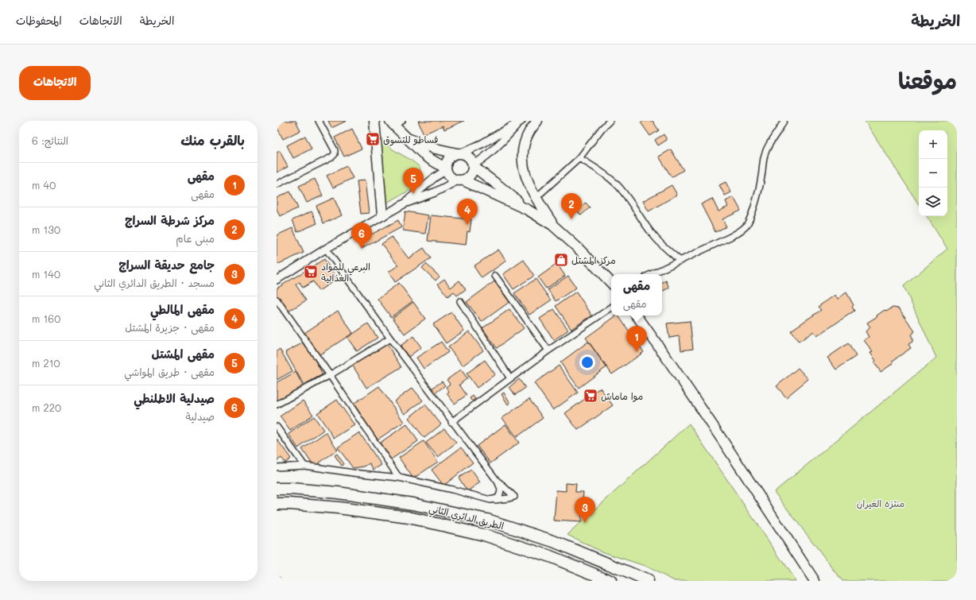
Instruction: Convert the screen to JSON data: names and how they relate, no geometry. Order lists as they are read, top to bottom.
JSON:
{
  "streets": {
    "highway": ["الطريق الدائري الثاني"]
  },
  "parks": ["منتزه الغيران"],
  "places": {
    "supermarket": ["فساطو للتسوق", "البرعي للمواد الغذائية", "موا ماماش"],
    "shop": ["مركز المشتل"]
  },
  "page": {
    "header": "الخريطة",
    "nav": ["الخريطة", "الاتجاهات", "المحفوظات"],
    "title": "موقعنا",
    "buttons": "الاتجاهات",
    "heading": ["بالقرب منك", "النتائج: 6"],
    "map_buttons": ["+", "−"],
    "list": [
      {
        "mark": "1",
        "name": "مقهى",
        "note": "مقهى",
        "value": "40 m"
      },
      {
        "mark": "2",
        "name": "مركز شرطة السراج",
        "note": "مبنى عام",
        "value": "130 m"
      },
      {
        "mark": "3",
        "name": "جامع حديقة السراج",
        "note": "مسجد · الطريق الدائري الثاني",
        "value": "140 m"
      },
      {
        "mark": "4",
        "name": "مقهى المالطي",
        "note": "مقهى · جزيرة المشتل",
        "value": "160 m"
      },
      {
        "mark": "5",
        "name": "مقهى المشتل",
        "note": "مقهى · طريق المواشي",
        "value": "210 m"
      },
      {
        "mark": "6",
        "name": "صيدلية الاطلنطي",
        "note": "صيدلية",
        "value": "220 m"
      }
    ],
    "pins": [
      "5",
      "2",
      "4",
      "6",
      "1",
      "3"
    ],
    "popup": ["مقهى", "مقهى"]
  }
}
